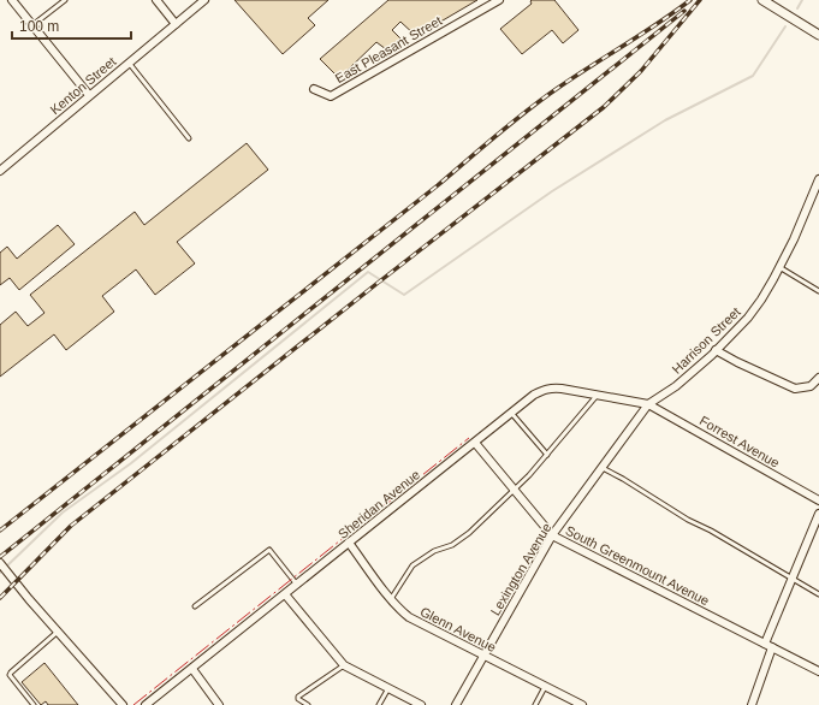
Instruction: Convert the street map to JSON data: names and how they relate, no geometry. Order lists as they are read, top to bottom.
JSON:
{
  "streets": {
    "street": [
      "East Pleasant Street",
      "Kenton Street",
      "Harrison Street",
      "Forrest Avenue",
      "Sheridan Avenue",
      "South Greenmount Avenue",
      "Lexington Avenue",
      "Glenn Avenue"
    ]
  },
  "crossings": [
    ["Harrison Street", "Forrest Avenue"],
    ["Harrison Street", "Sheridan Avenue"],
    ["Harrison Street", "Lexington Avenue"],
    ["Forrest Avenue", "Sheridan Avenue"],
    ["Forrest Avenue", "Lexington Avenue"],
    ["Sheridan Avenue", "South Greenmount Avenue"],
    ["Sheridan Avenue", "Lexington Avenue"],
    ["Sheridan Avenue", "Glenn Avenue"],
    ["South Greenmount Avenue", "Lexington Avenue"],
    ["Lexington Avenue", "Glenn Avenue"]
  ],
  "scale_bar": "100 m"
}
